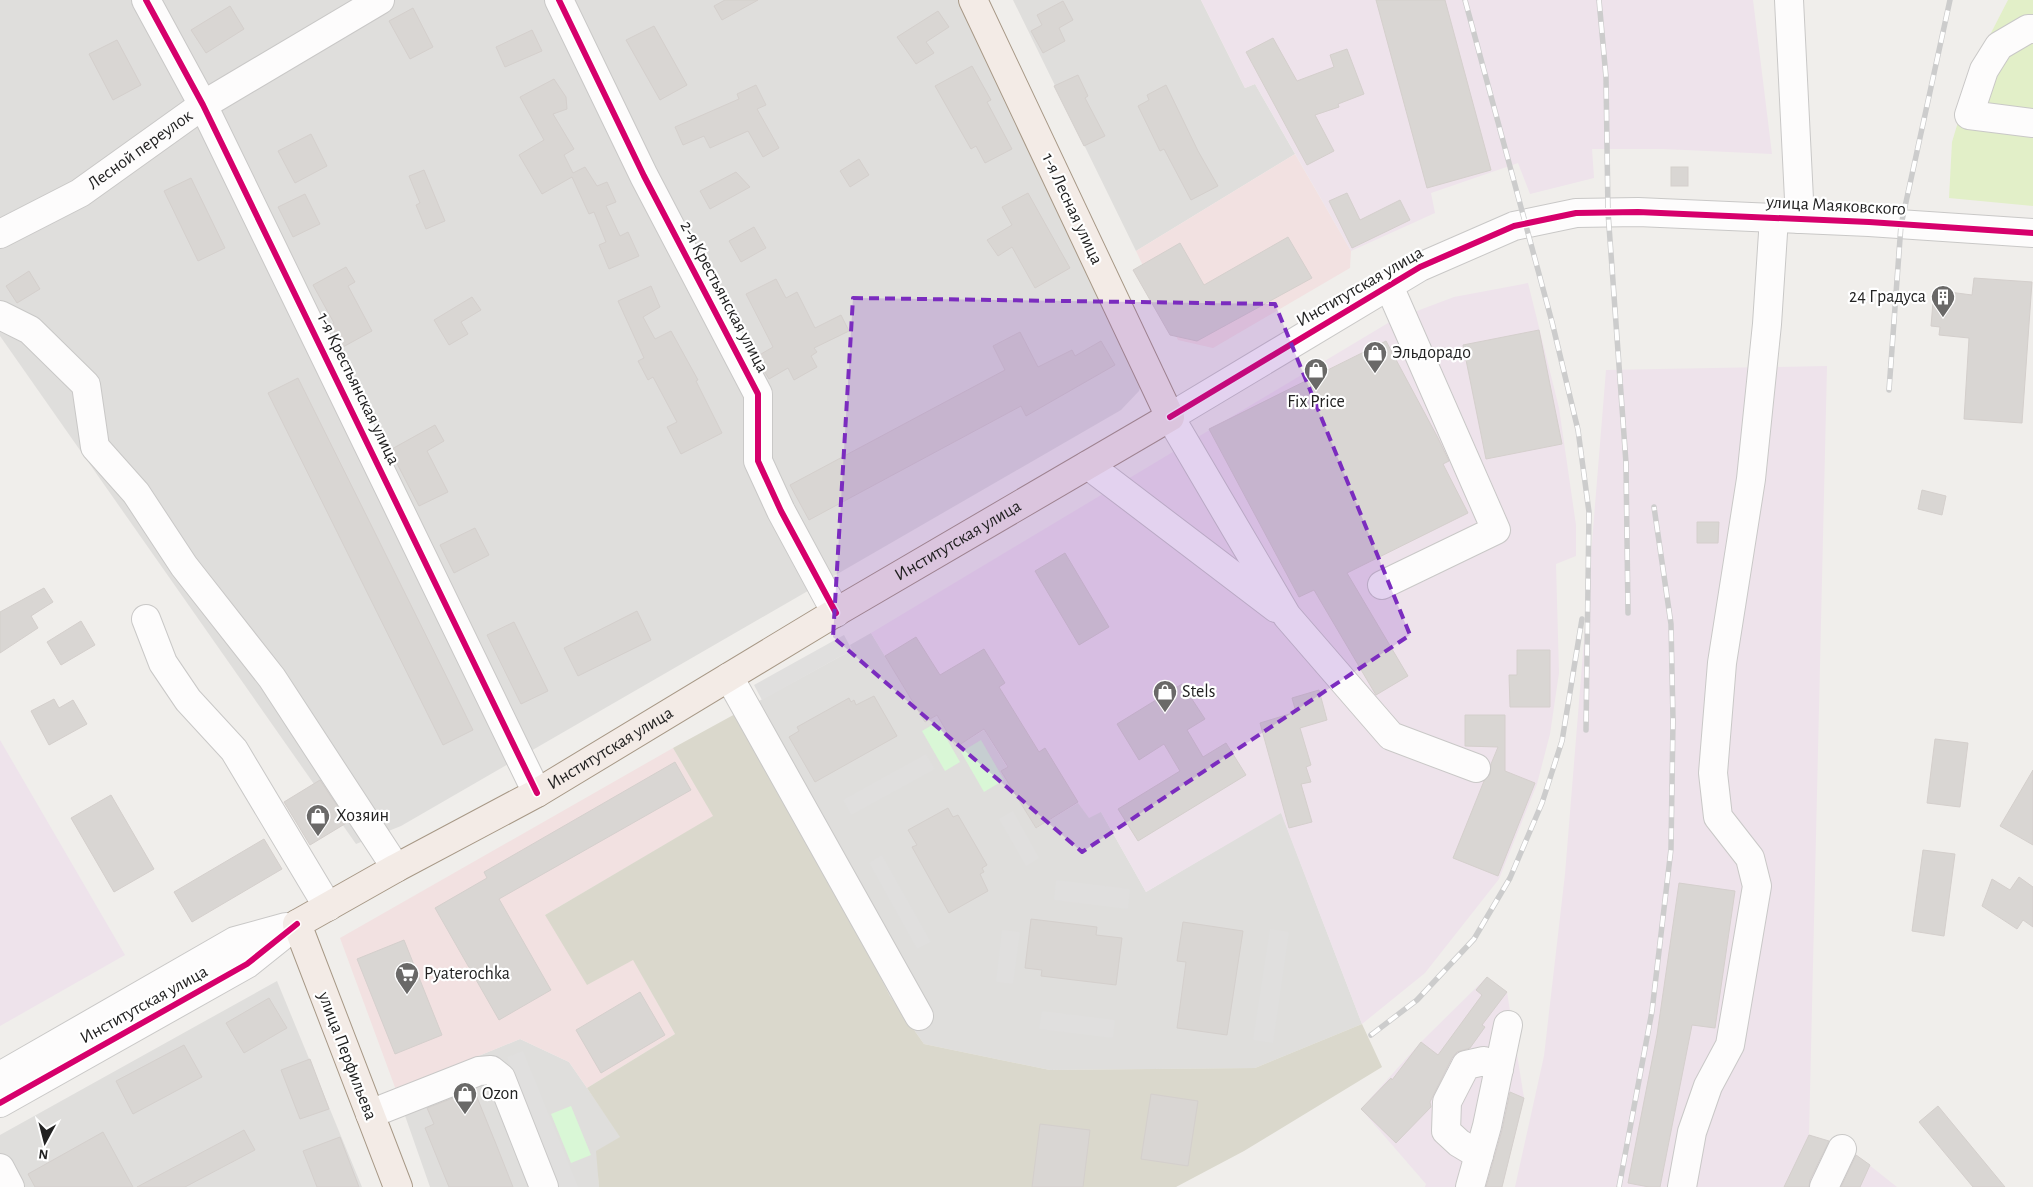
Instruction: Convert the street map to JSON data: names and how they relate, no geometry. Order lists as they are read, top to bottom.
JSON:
{
  "streets": {
    "main road": ["1-я Лесная улица", "Институтская улица", "улица Перфильева"],
    "street": [
      "Лесной переулок",
      "улица Маяковского",
      "2-я Крестьянская улица",
      "1-я Крестьянская улица"
    ]
  },
  "crossings": [
    ["Лесной переулок", "1-я Крестьянская улица"],
    ["улица Маяковского", "Институтская улица"],
    ["1-я Лесная улица", "Институтская улица"],
    ["Институтская улица", "2-я Крестьянская улица"],
    ["Институтская улица", "1-я Крестьянская улица"],
    ["Институтская улица", "улица Перфильева"]
  ],
  "places": {
    "building": ["24 Градуса"],
    "shop": [
      "Эльдорадо",
      "Fix Price",
      "Stels",
      "Хозяин",
      "Ozon"
    ],
    "supermarket": ["Pyaterochka"]
  },
  "north": "bottom"
}
